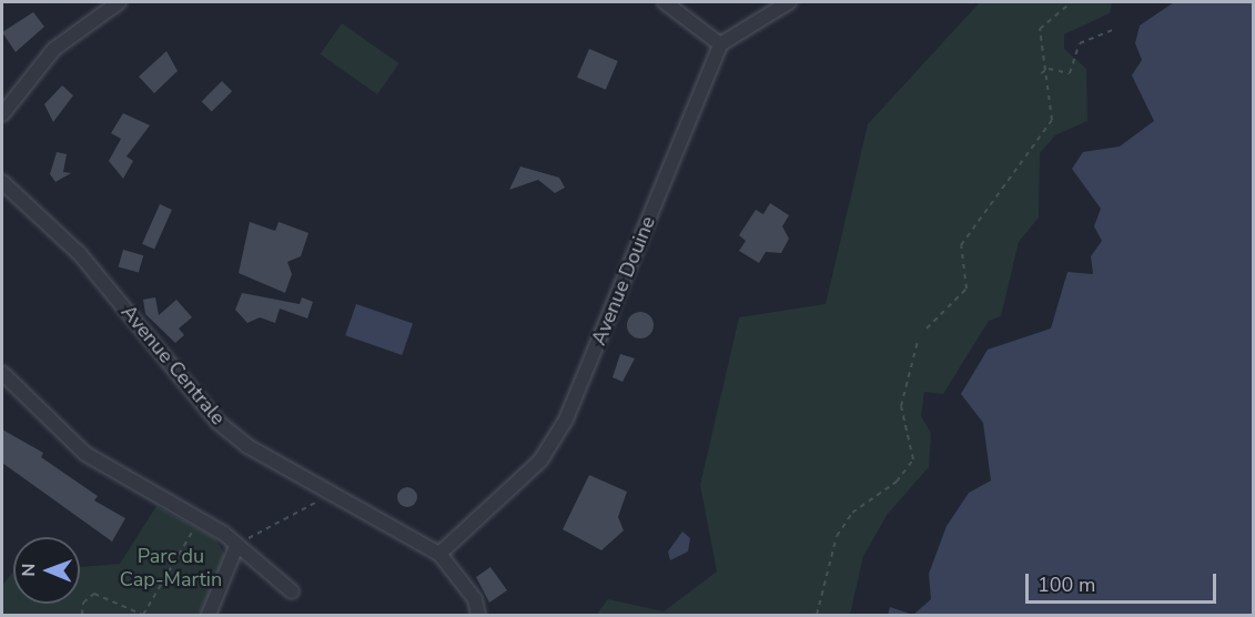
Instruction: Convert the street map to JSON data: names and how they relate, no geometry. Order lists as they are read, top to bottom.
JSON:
{
  "streets": {
    "street": ["Avenue Douine", "Avenue Centrale"]
  },
  "crossings": [
    ["Avenue Douine", "Avenue Centrale"]
  ],
  "parks": ["Parc du Cap-Martin"],
  "scale_bar": "100 m",
  "north": "left"
}
